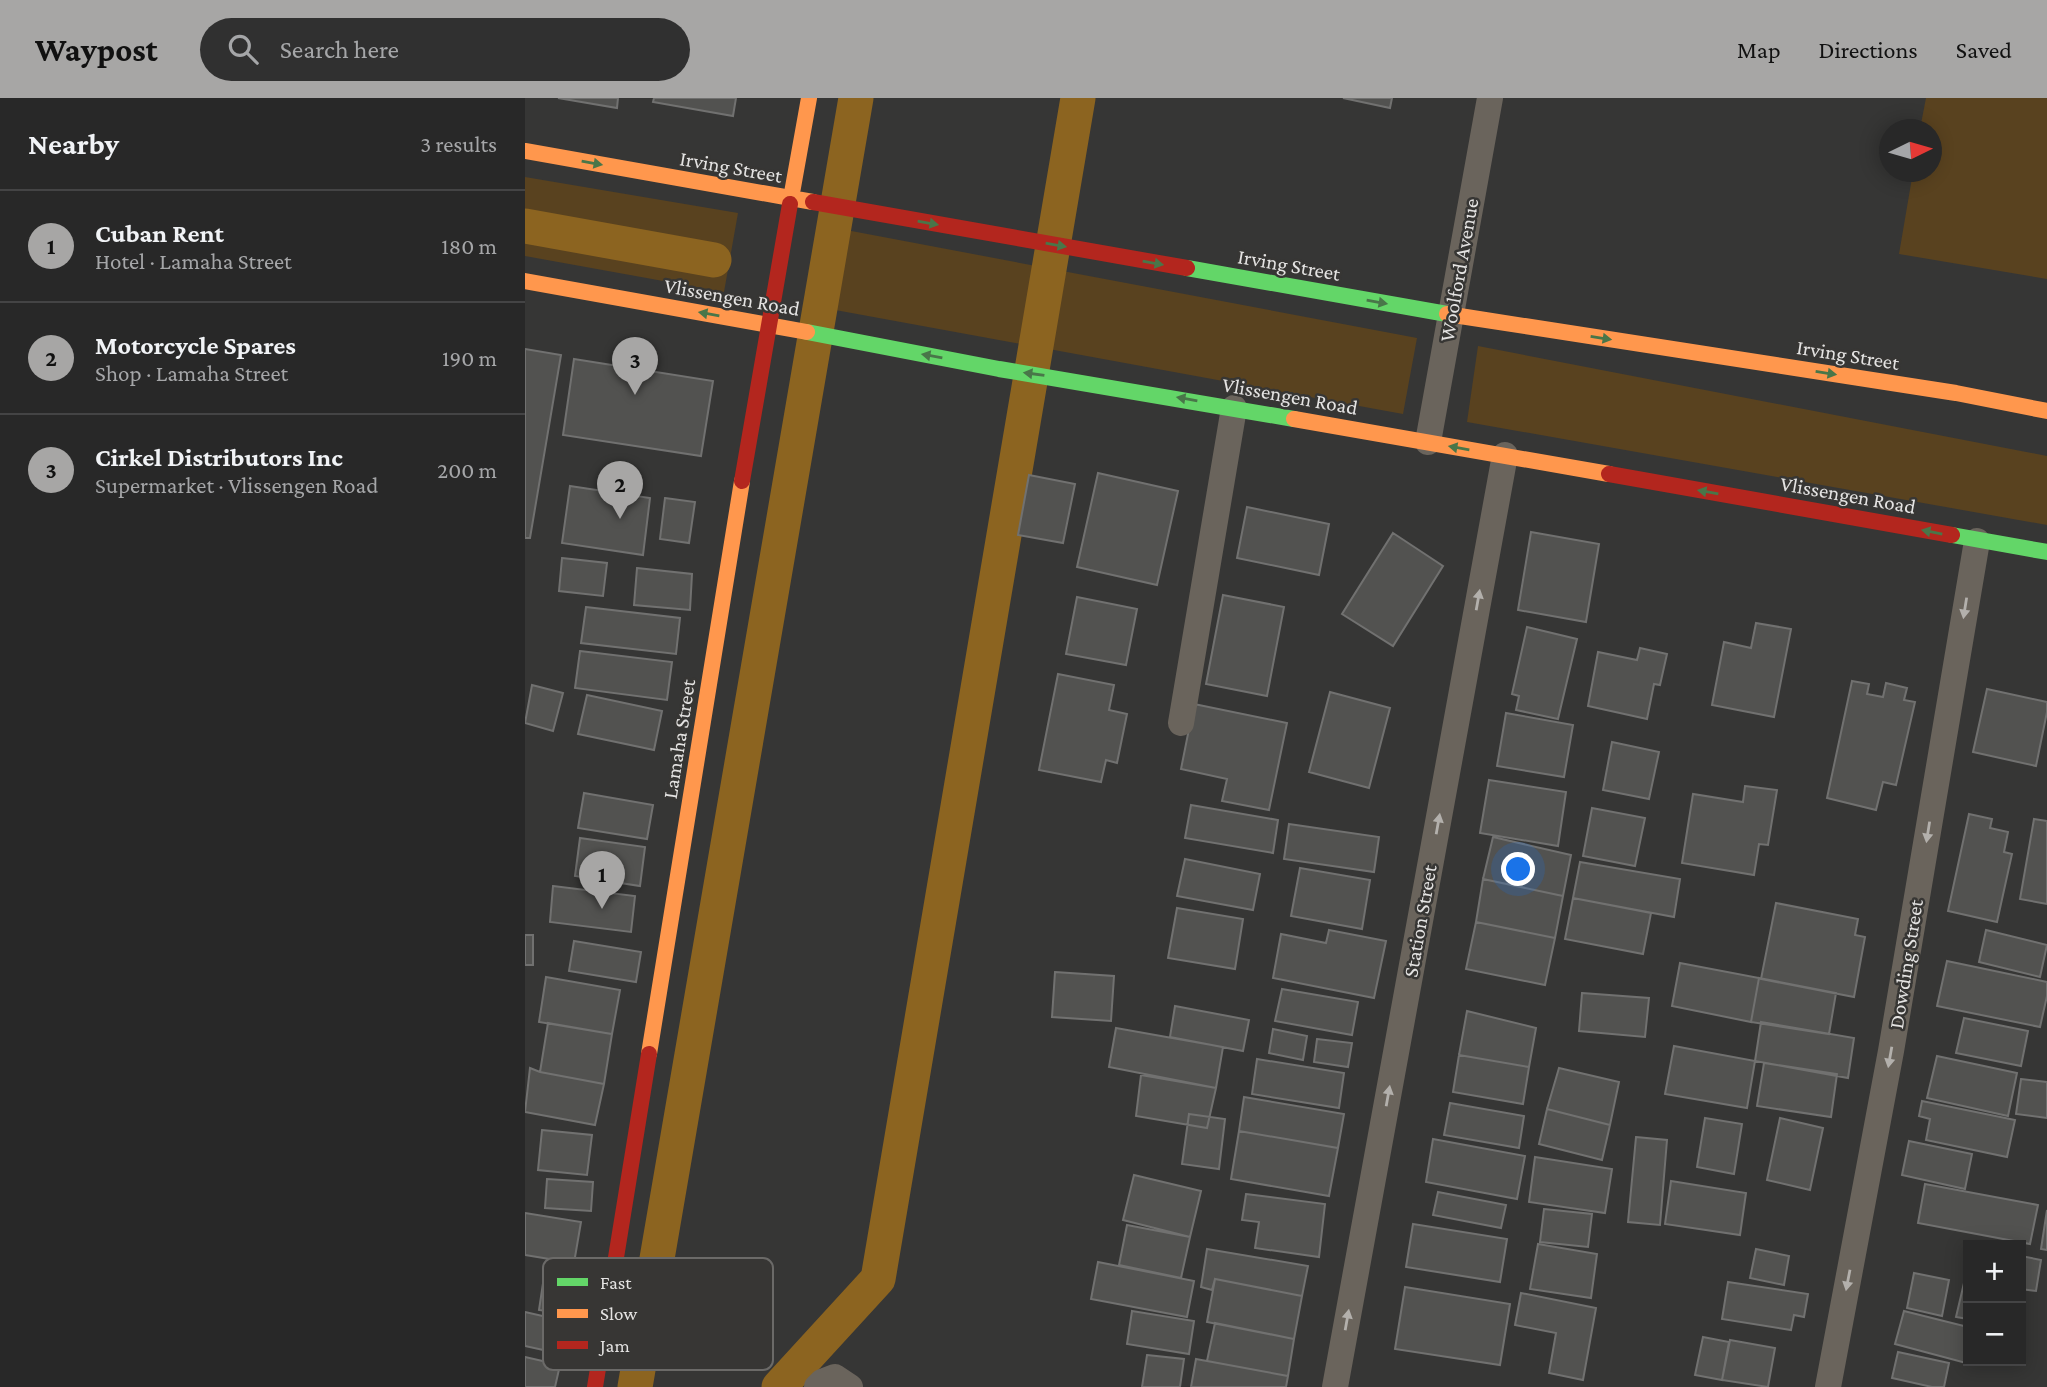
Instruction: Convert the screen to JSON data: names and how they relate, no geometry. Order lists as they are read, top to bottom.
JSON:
{
  "streets": {
    "main road": ["Irving Street", "Vlissengen Road", "Lamaha Street"],
    "street": ["Woolford Avenue", "Station Street", "Dowding Street"]
  },
  "crossings": [
    ["Irving Street", "Woolford Avenue"],
    ["Irving Street", "Lamaha Street"],
    ["Woolford Avenue", "Vlissengen Road"],
    ["Vlissengen Road", "Lamaha Street"],
    ["Vlissengen Road", "Station Street"],
    ["Vlissengen Road", "Dowding Street"]
  ],
  "one_way": [
    "Irving Street",
    "Vlissengen Road",
    "Station Street",
    "Dowding Street"
  ],
  "legend": ["Fast", "Slow", "Jam"],
  "north": "right",
  "page": {
    "header": "Waypost",
    "search": "Search here",
    "nav": ["Map", "Directions", "Saved"],
    "heading": ["Nearby", "3 results"],
    "list": [
      {
        "mark": "1",
        "name": "Cuban Rent",
        "note": "Hotel · Lamaha Street",
        "value": "180 m"
      },
      {
        "mark": "2",
        "name": "Motorcycle Spares",
        "note": "Shop · Lamaha Street",
        "value": "190 m"
      },
      {
        "mark": "3",
        "name": "Cirkel Distributors Inc",
        "note": "Supermarket · Vlissengen Road",
        "value": "200 m"
      }
    ],
    "pins": ["3", "2", "1"],
    "map_buttons": ["+", "−"]
  }
}
